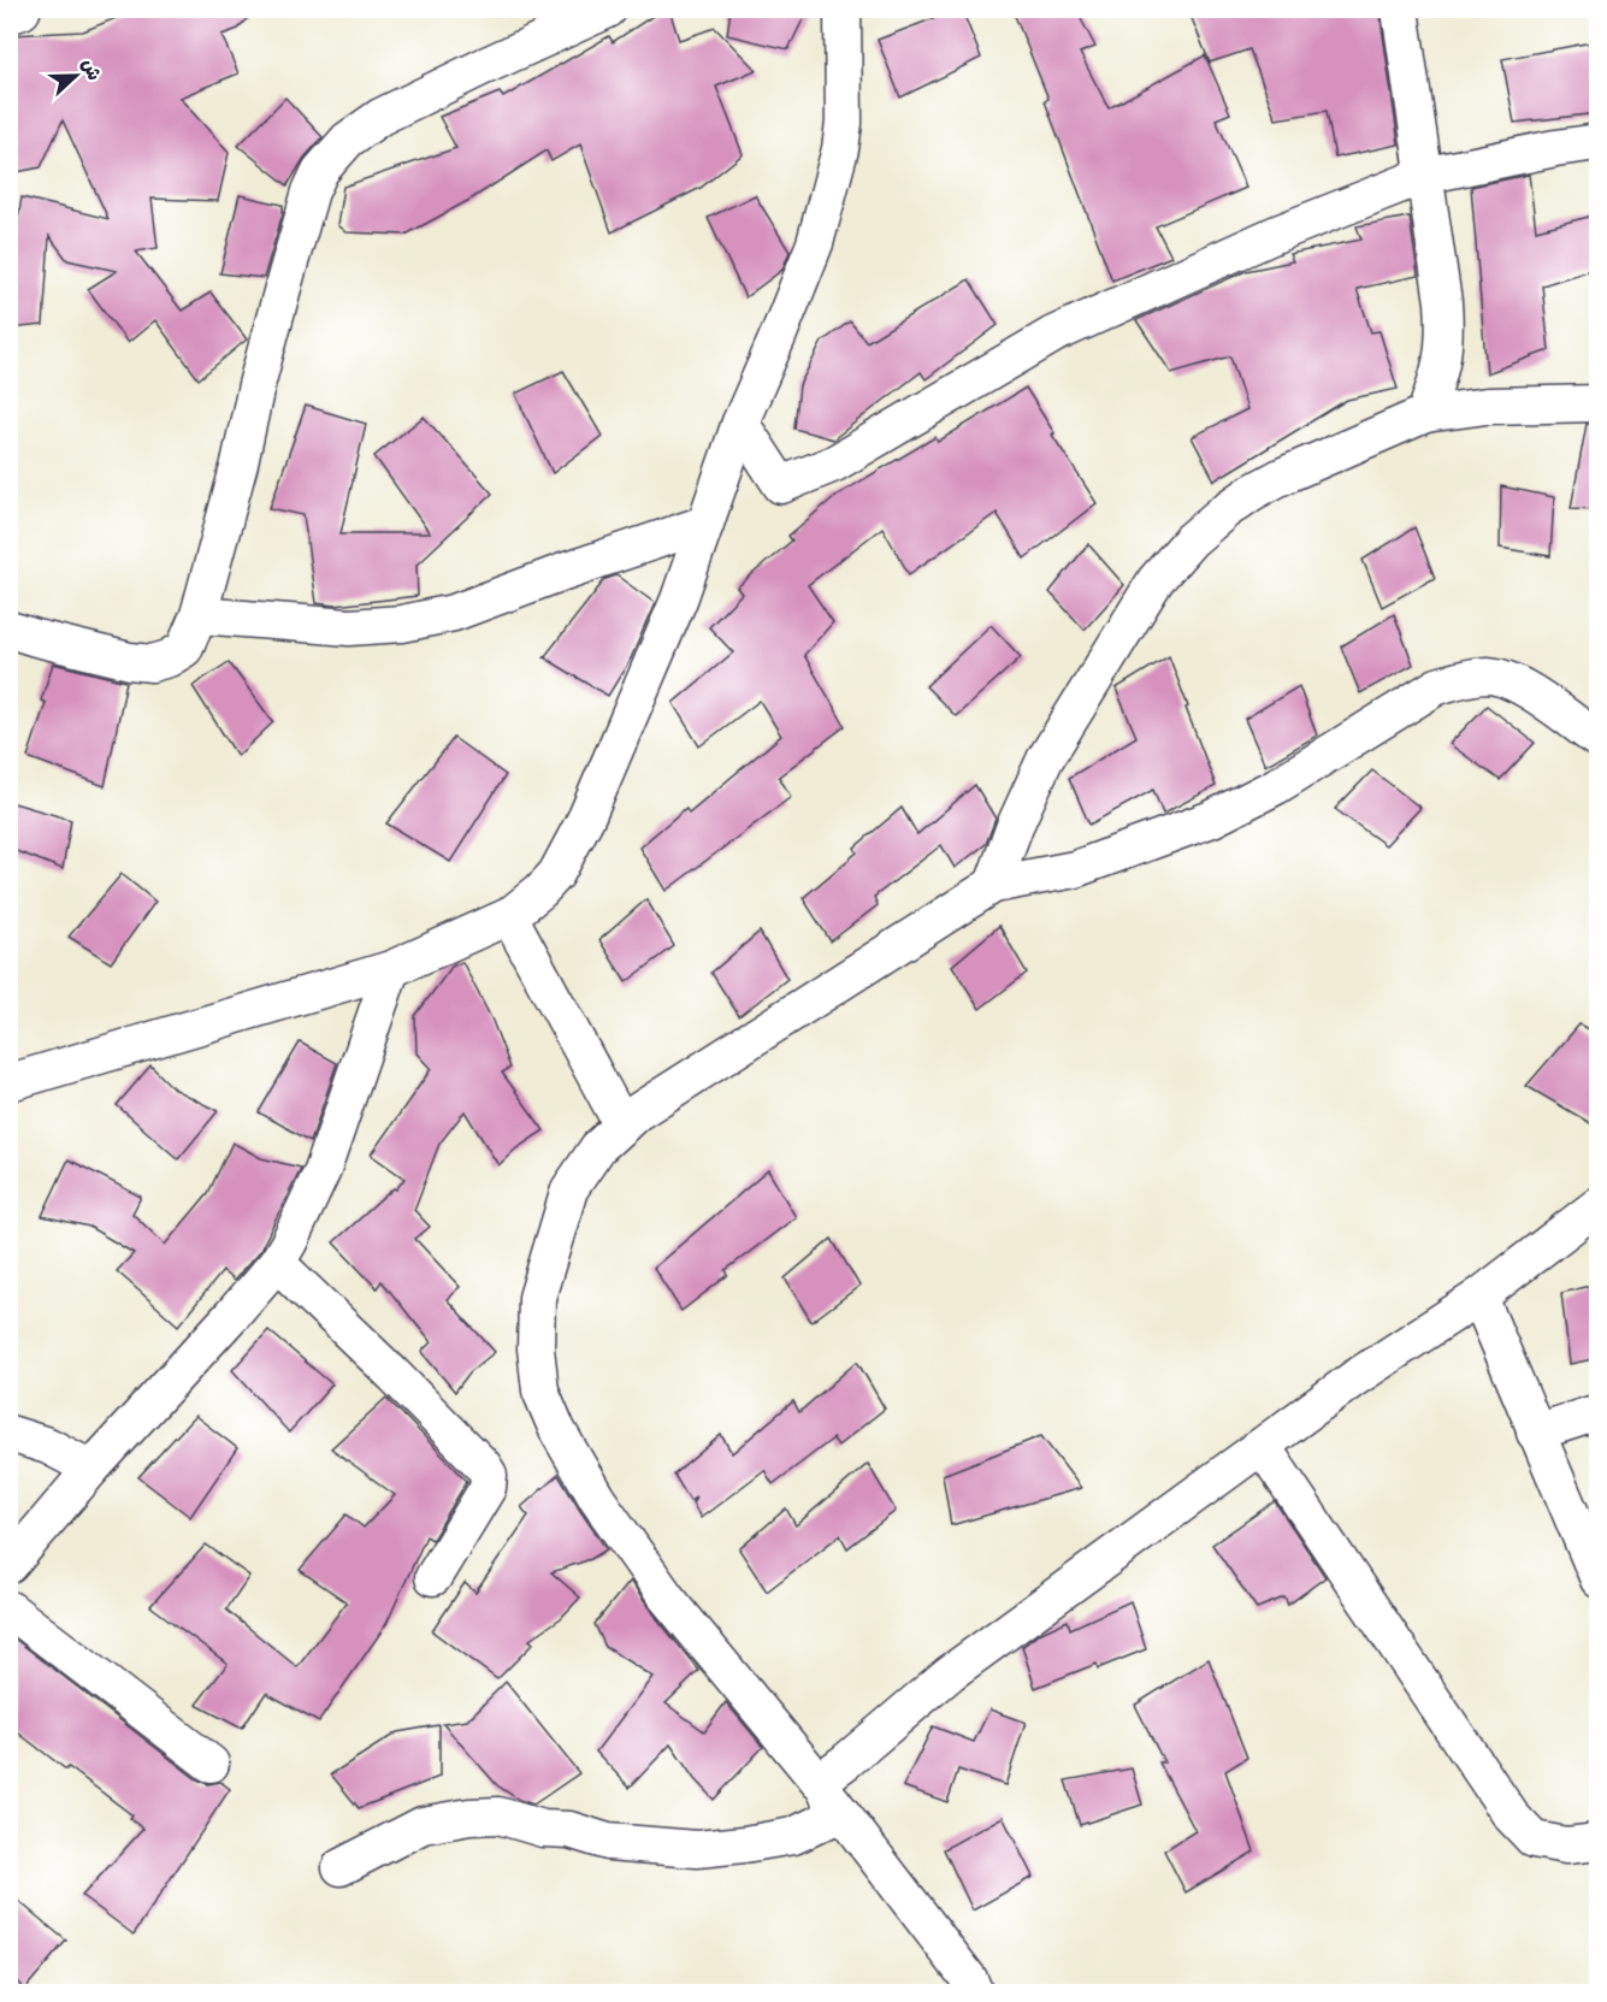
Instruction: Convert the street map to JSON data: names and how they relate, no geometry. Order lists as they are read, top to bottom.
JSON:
{
  "north": "right"
}
